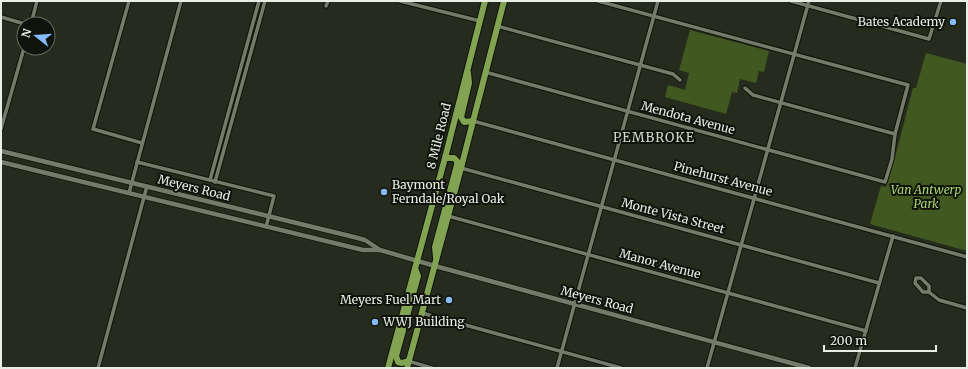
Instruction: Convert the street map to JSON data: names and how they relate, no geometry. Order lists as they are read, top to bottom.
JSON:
{
  "streets": {
    "highway": ["8 Mile Road"],
    "street": [
      "Mendota Avenue",
      "Pinehurst Avenue",
      "Meyers Road",
      "Monte Vista Street",
      "Manor Avenue"
    ]
  },
  "crossings": [
    ["8 Mile Road", "Meyers Road"]
  ],
  "districts": ["PEMBROKE"],
  "parks": ["Van Antwerp Park"],
  "places": [
    "Bates Academy",
    "Baymont Ferndale/Royal Oak",
    "Meyers Fuel Mart",
    "WWJ Building"
  ],
  "scale_bar": "200 m",
  "north": "left"
}
